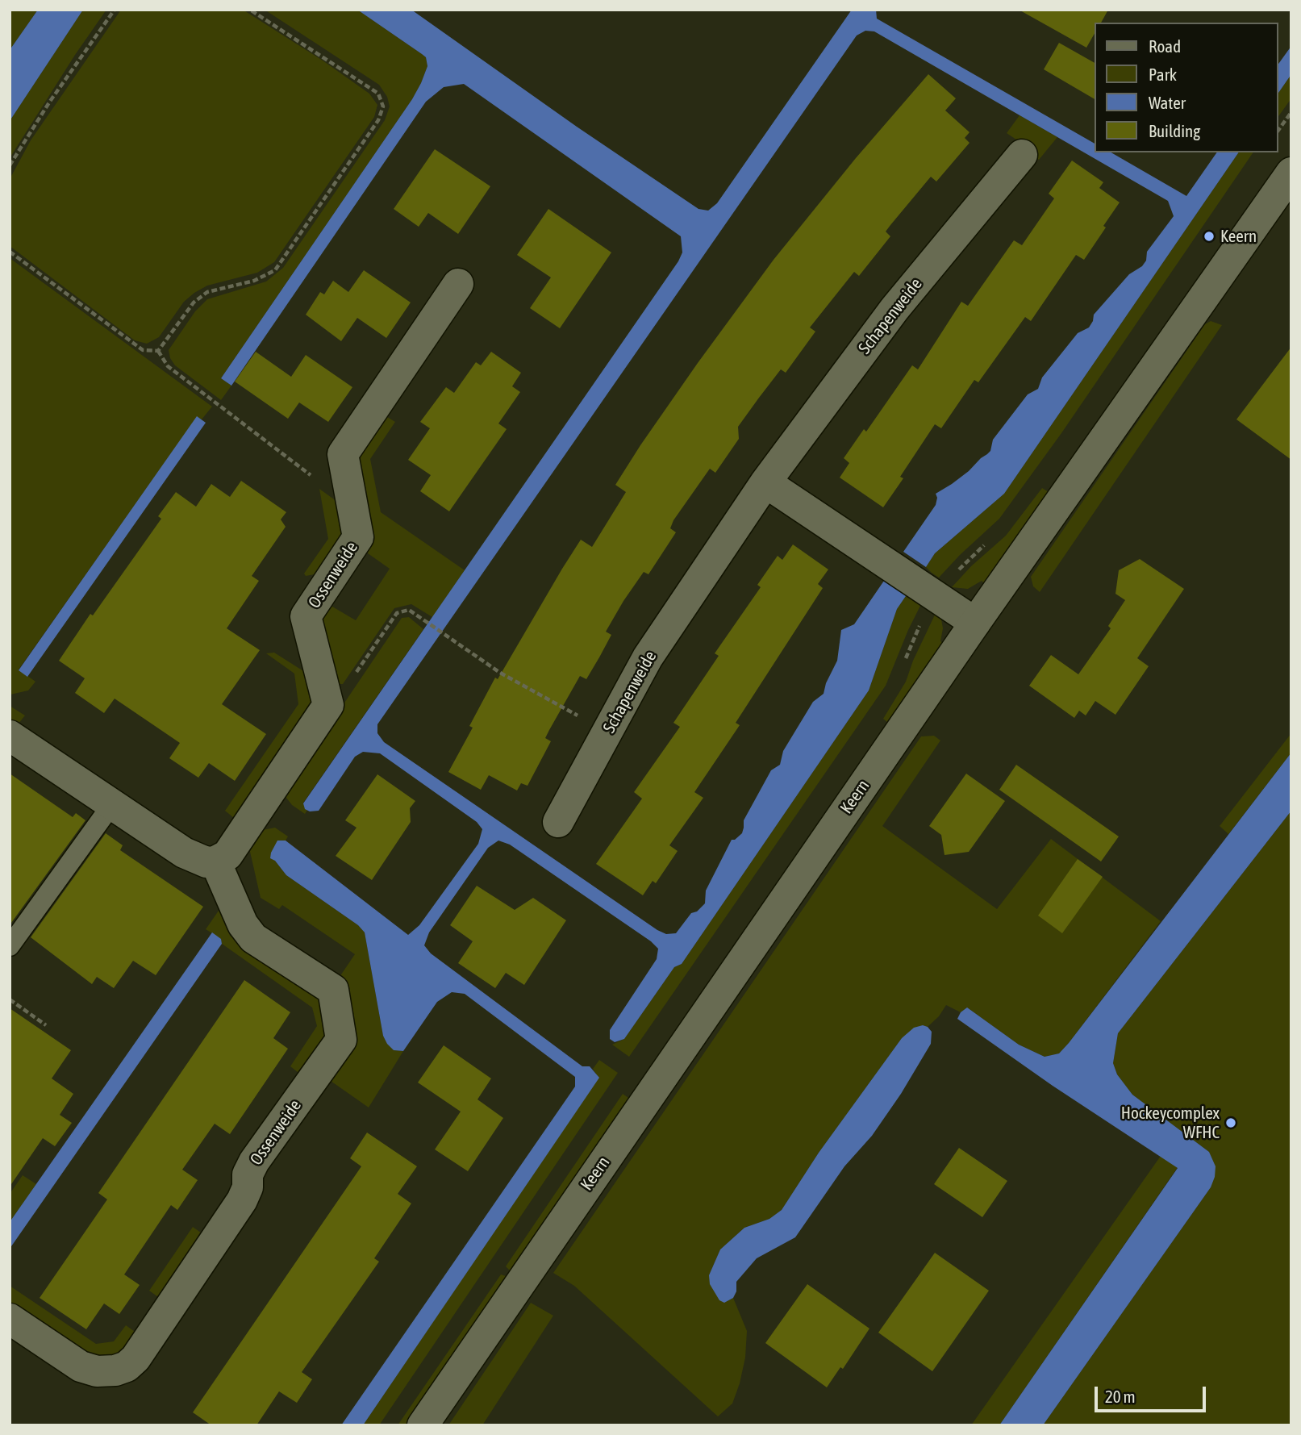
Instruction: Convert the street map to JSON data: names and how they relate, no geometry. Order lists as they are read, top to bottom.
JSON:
{
  "streets": {
    "street": ["Schapenweide", "Ossenweide", "Keern"]
  },
  "places": ["Keern", "Hockeycomplex WFHC"],
  "legend": [
    "Road",
    "Park",
    "Water",
    "Building"
  ],
  "scale_bar": "20 m"
}
